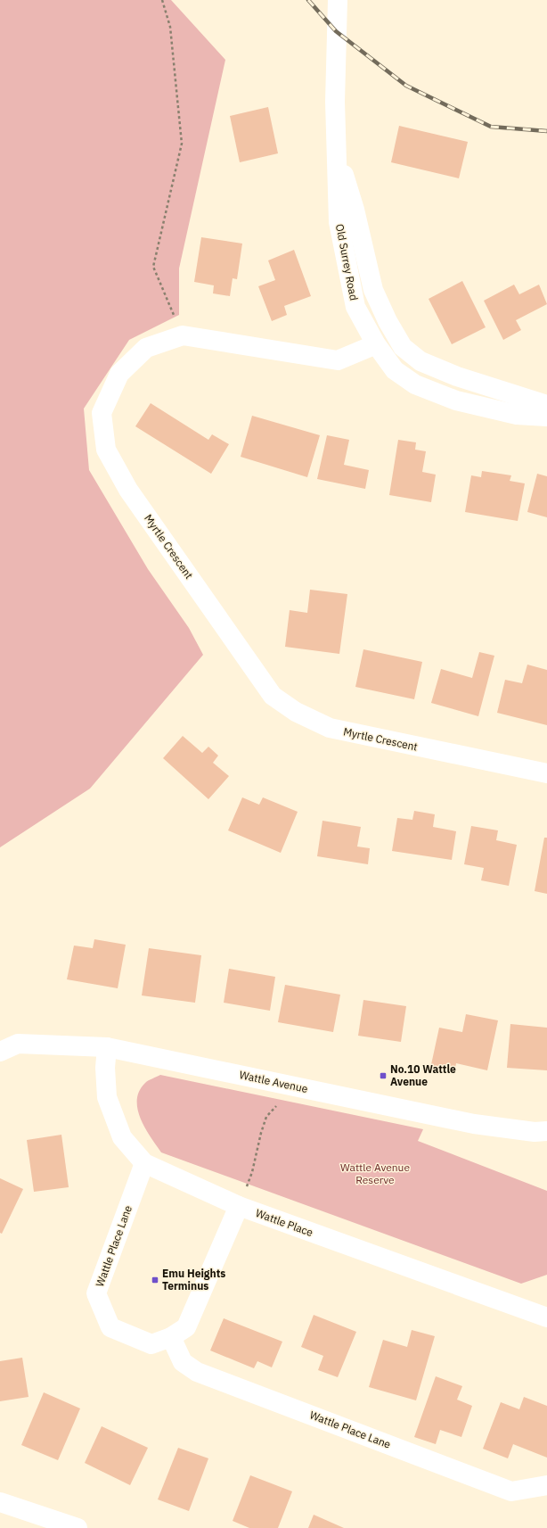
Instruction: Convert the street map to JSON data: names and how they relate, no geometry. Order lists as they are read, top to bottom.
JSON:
{
  "streets": {
    "street": [
      "Old Surrey Road",
      "Myrtle Crescent",
      "Wattle Avenue",
      "Wattle Place",
      "Wattle Place Lane"
    ]
  },
  "crossings": [
    ["Old Surrey Road", "Myrtle Crescent"],
    ["Wattle Avenue", "Wattle Place"],
    ["Wattle Place", "Wattle Place Lane"]
  ],
  "parks": ["Wattle Avenue Reserve"],
  "places": {
    "transit": ["No.10 Wattle Avenue", "Emu Heights Terminus"]
  }
}
